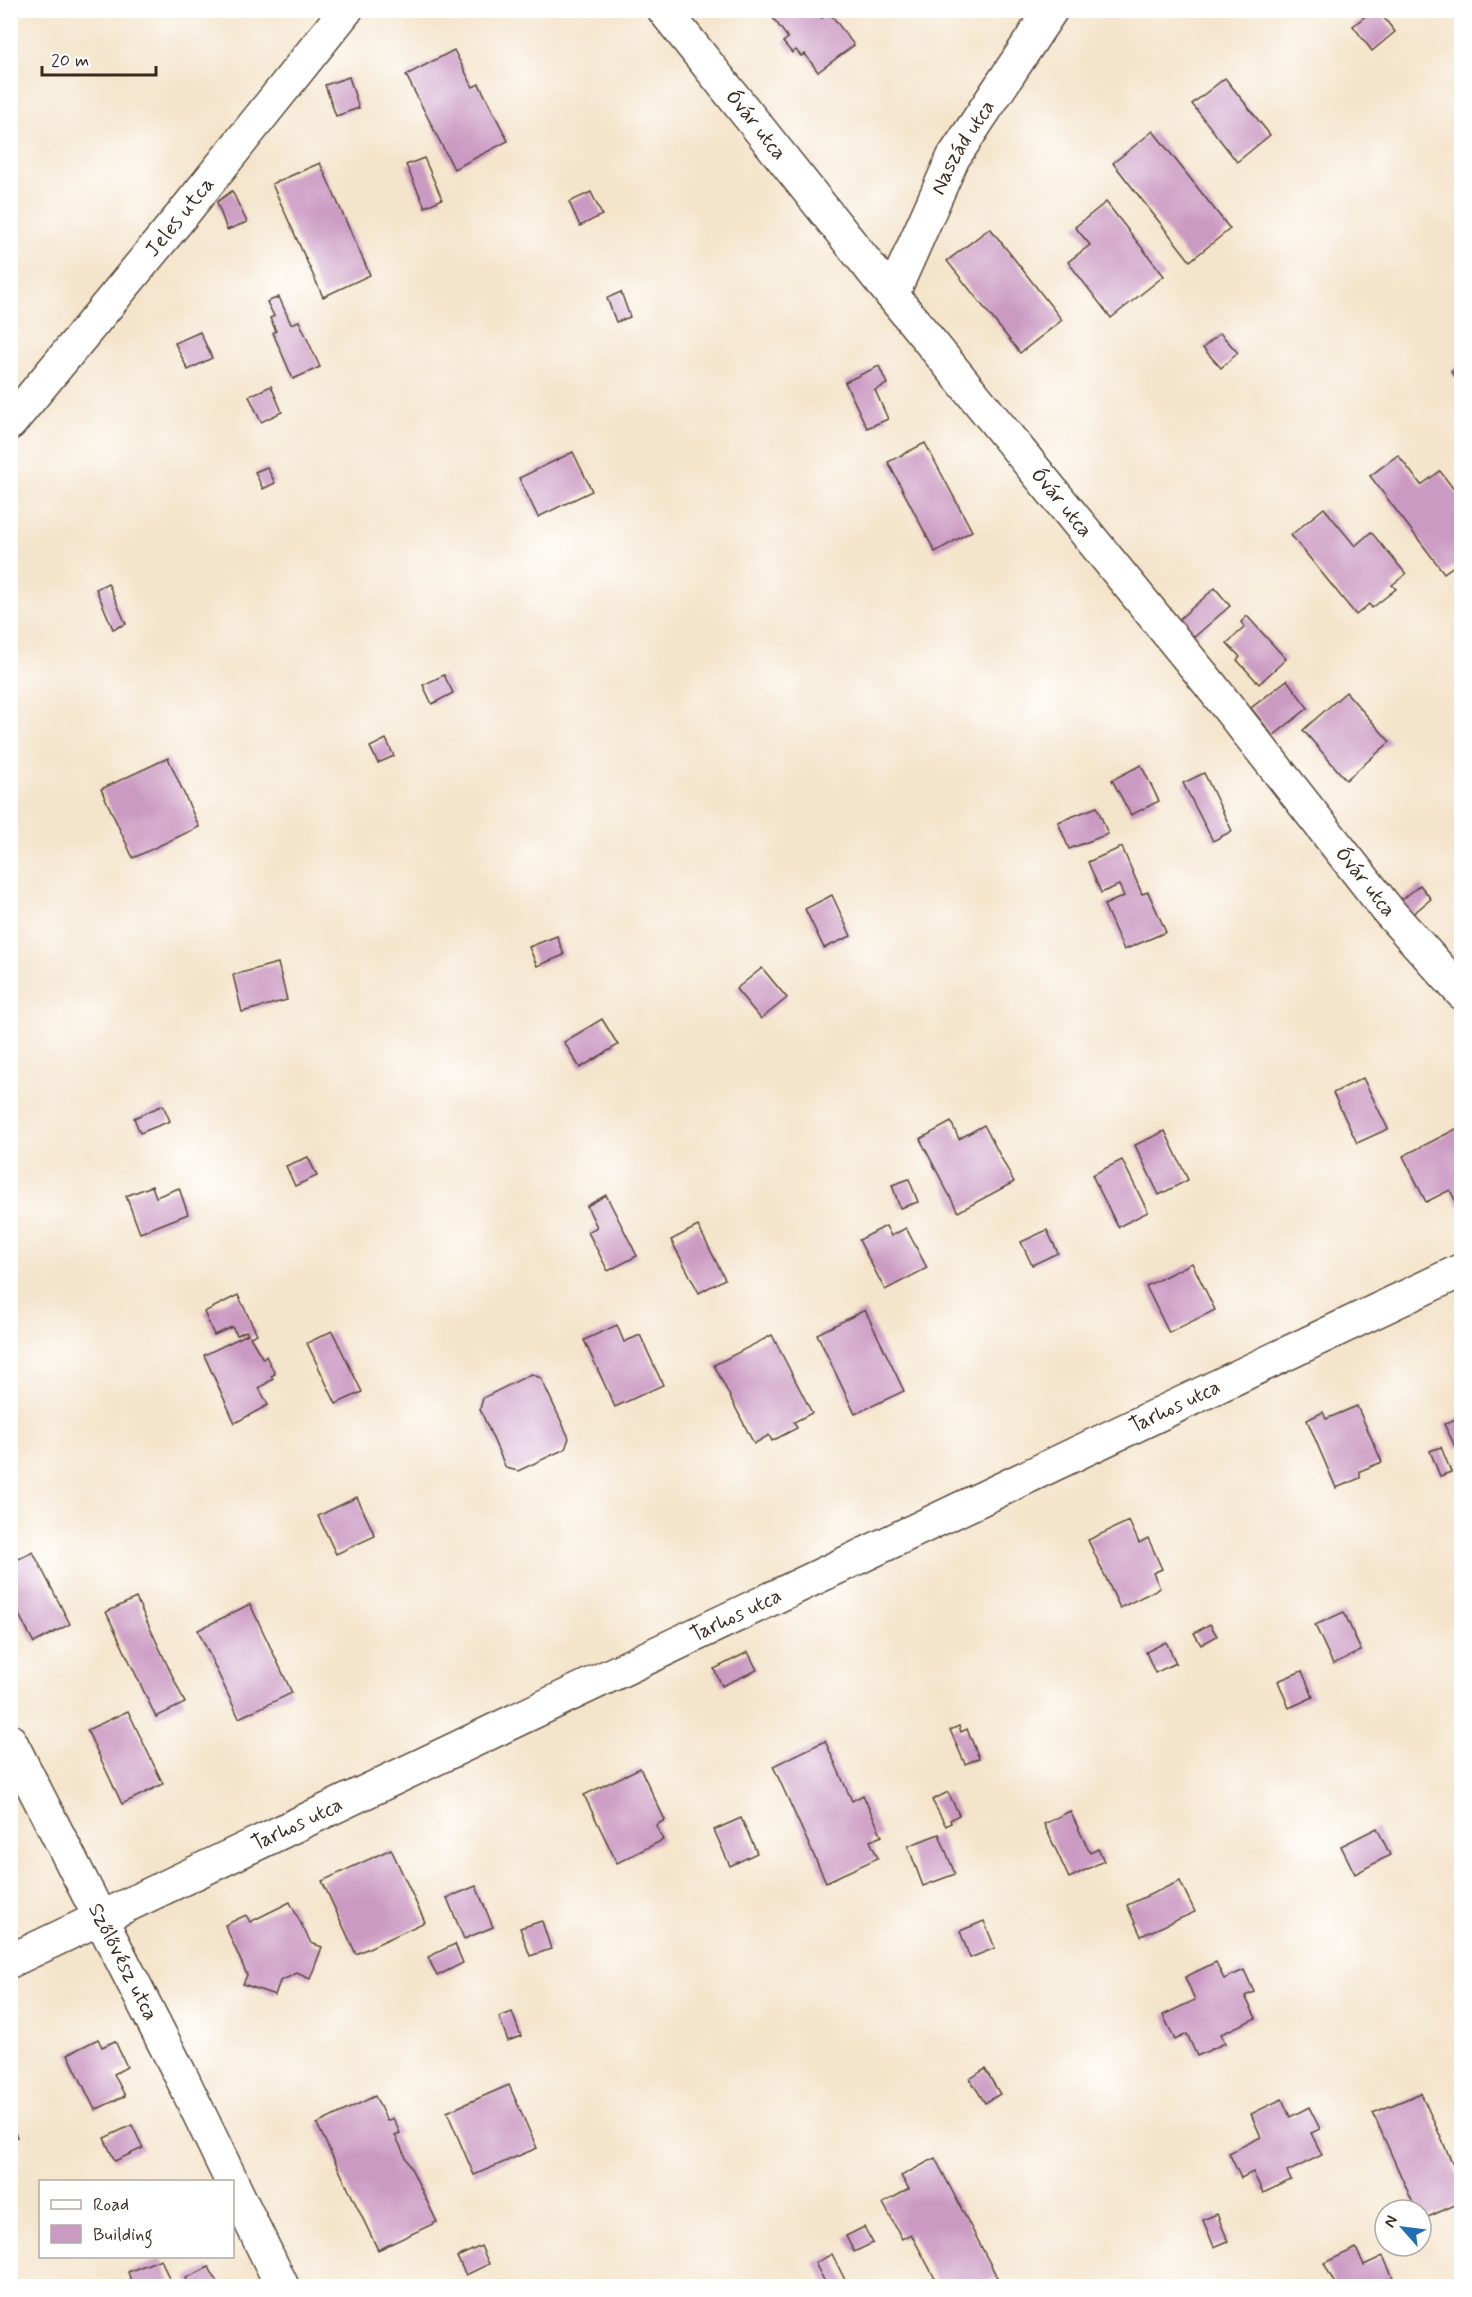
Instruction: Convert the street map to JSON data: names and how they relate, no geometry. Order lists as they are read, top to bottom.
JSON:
{
  "streets": {
    "street": [
      "Óvár utca",
      "Naszád utca",
      "Jeles utca",
      "Tarhos utca",
      "Szőlővész utca"
    ]
  },
  "crossings": [
    ["Óvár utca", "Naszád utca"],
    ["Tarhos utca", "Szőlővész utca"]
  ],
  "legend": ["Road", "Building"],
  "scale_bar": "20 m",
  "north": "top left"
}
